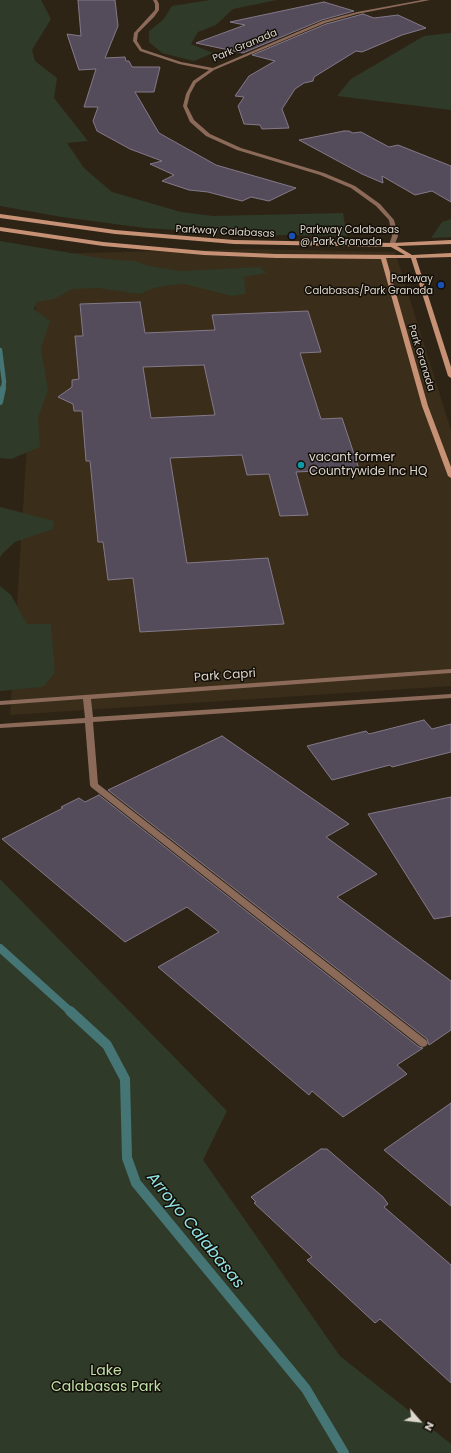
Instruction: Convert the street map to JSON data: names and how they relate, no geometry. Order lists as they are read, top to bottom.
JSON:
{
  "streets": {
    "street": ["Park Granada", "Parkway Calabasas", "Park Capri"]
  },
  "crossings": [
    ["Park Granada", "Parkway Calabasas"]
  ],
  "water": ["Arroyo Calabasas"],
  "parks": ["Lake Calabasas Park"],
  "places": ["Parkway Calabasas @ Park Granada", "Parkway Calabasas/Park Granada", "vacant former Countrywide Inc HQ"],
  "north": "bottom right"
}
